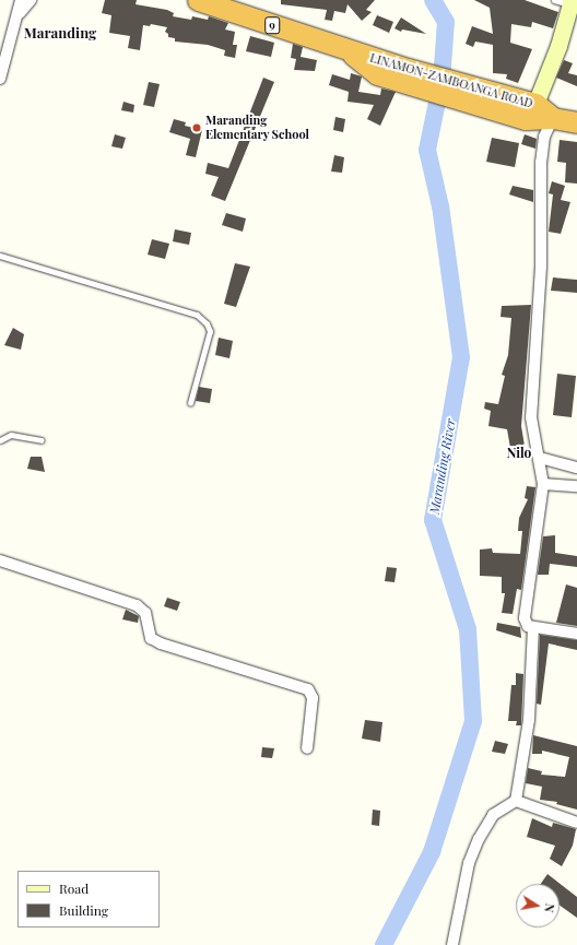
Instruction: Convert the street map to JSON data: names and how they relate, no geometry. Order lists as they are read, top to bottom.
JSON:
{
  "streets": {
    "highway": ["9", "LINAMON-ZAMBOANGA ROAD"]
  },
  "districts": ["Maranding", "Nilo"],
  "water": ["Maranding River"],
  "places": ["Maranding Elementary School"],
  "legend": ["Road", "Building"],
  "north": "right"
}
